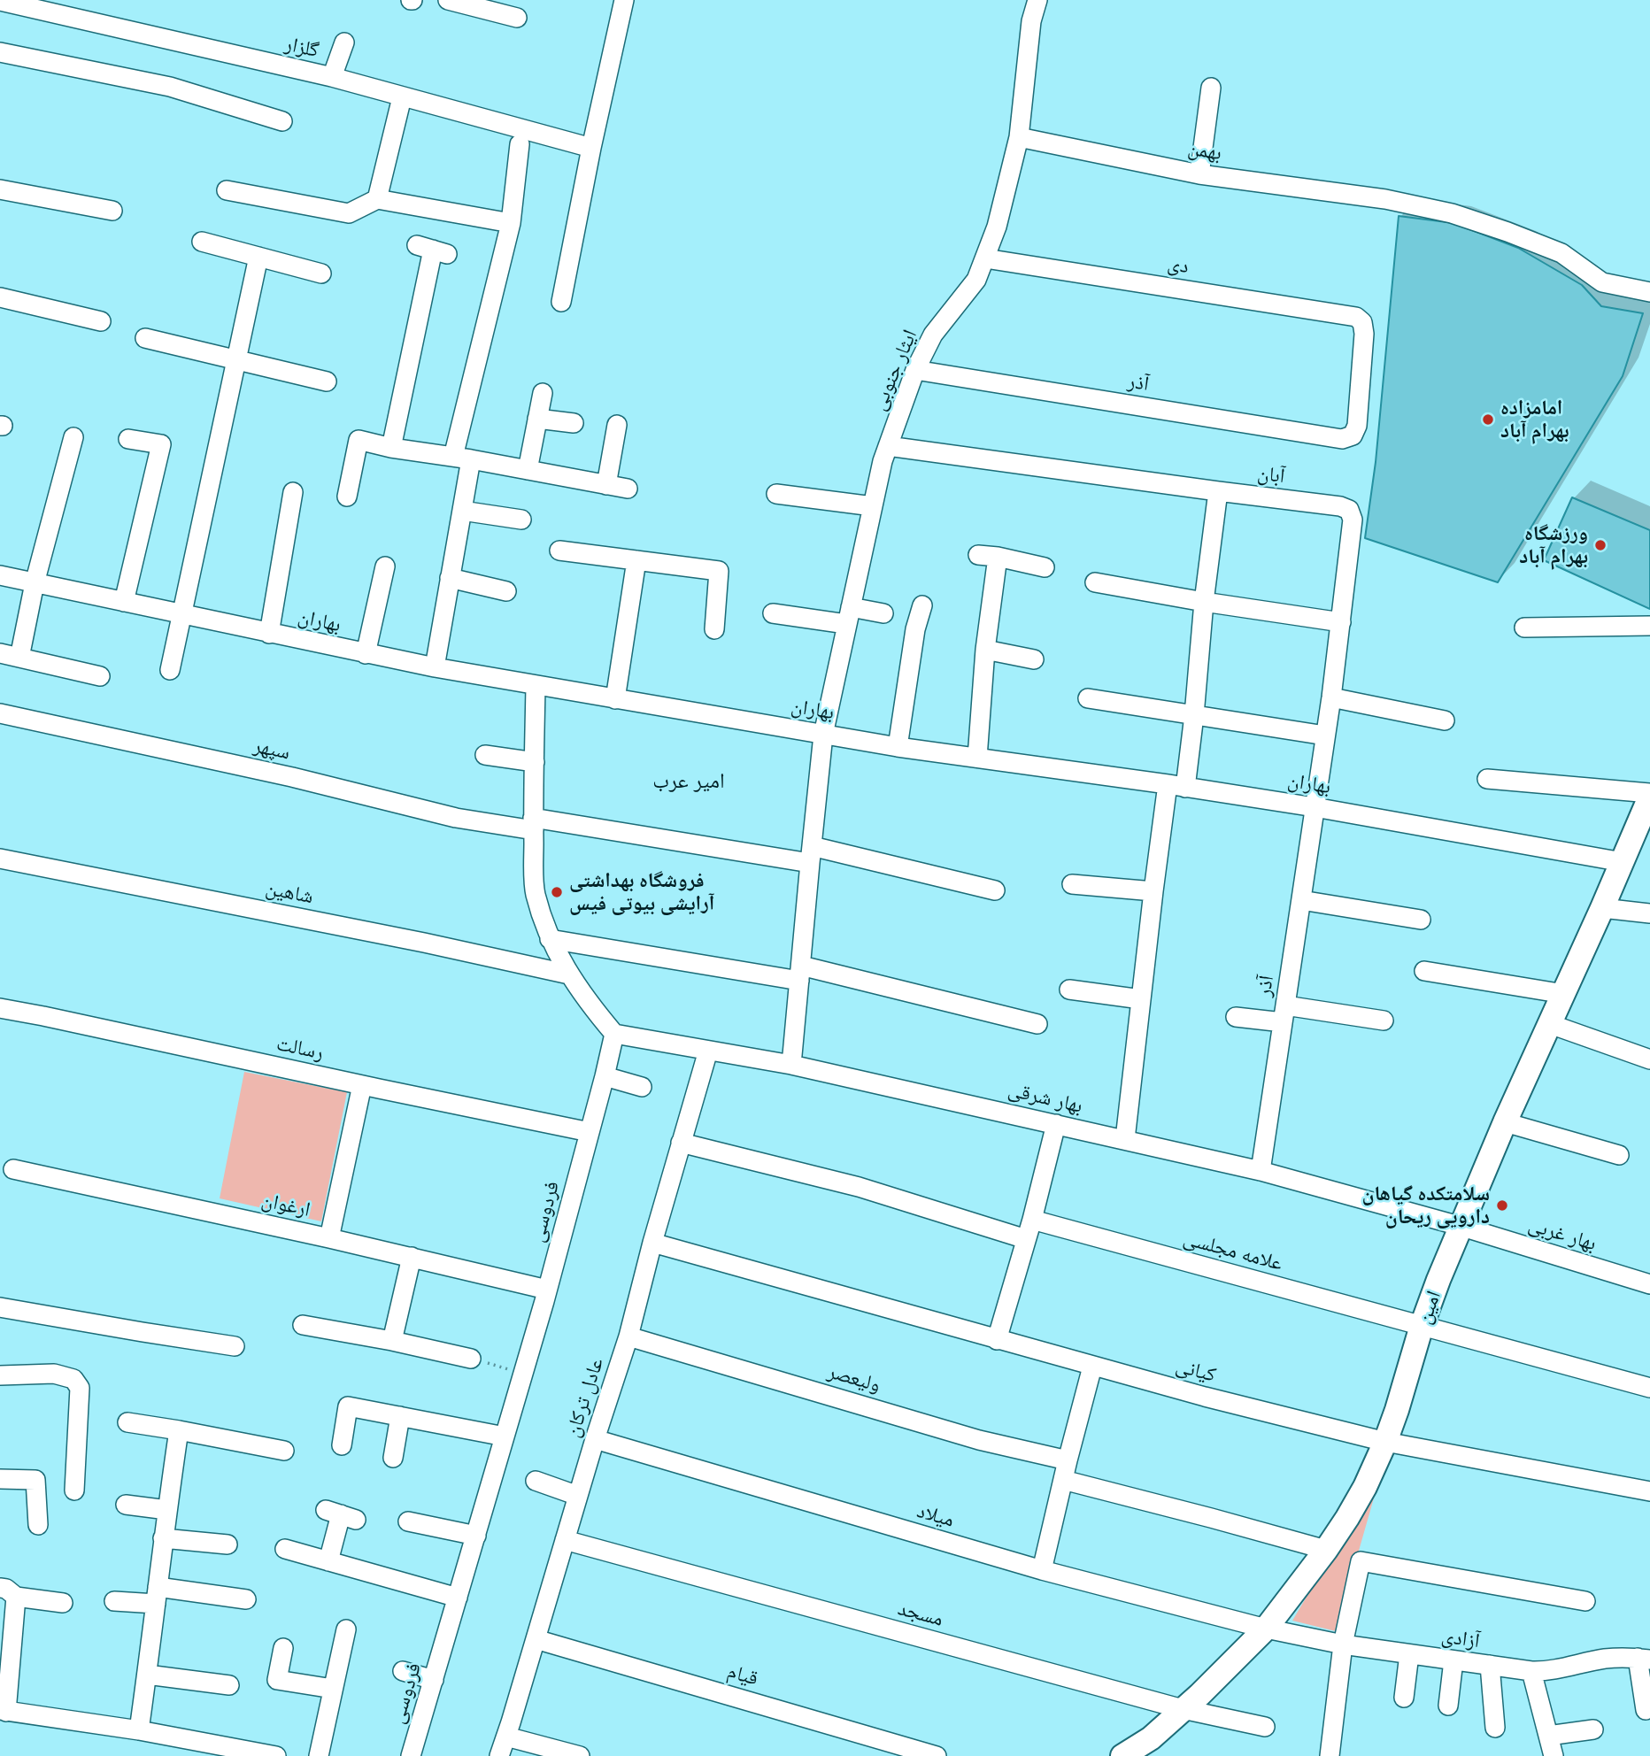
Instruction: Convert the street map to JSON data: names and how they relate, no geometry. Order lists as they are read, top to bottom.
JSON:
{
  "streets": {
    "main road": ["امین"],
    "street": [
      "گلزار",
      "بهمن",
      "دی",
      "ایثار جنوبی",
      "آذر",
      "آبان",
      "بهاران",
      "سپهر",
      "شاهین",
      "رسالت",
      "بهار شرقی",
      "ارغوان",
      "فردوسی",
      "بهار غربی",
      "علامه مجلسی",
      "کیانی",
      "ولیعصر",
      "عادل ترکان",
      "میلاد",
      "مسجد",
      "آزادی",
      "قیام"
    ]
  },
  "crossings": [
    ["بهمن", "ایثار جنوبی"],
    ["دی", "ایثار جنوبی"],
    ["دی", "آذر"],
    ["ایثار جنوبی", "آذر"],
    ["ایثار جنوبی", "آبان"],
    ["ایثار جنوبی", "بهاران"],
    ["ایثار جنوبی", "سپهر"],
    ["ایثار جنوبی", "بهار شرقی"],
    ["آذر", "آبان"],
    ["آذر", "بهاران"],
    ["آذر", "بهار شرقی"],
    ["آبان", "بهاران"],
    ["بهاران", "امین"],
    ["رسالت", "فردوسی"],
    ["بهار شرقی", "فردوسی"],
    ["بهار شرقی", "بهار غربی"],
    ["بهار شرقی", "امین"],
    ["بهار شرقی", "عادل ترکان"],
    ["ارغوان", "فردوسی"],
    ["بهار غربی", "امین"],
    ["علامه مجلسی", "امین"],
    ["امین", "کیانی"],
    ["امین", "میلاد"],
    ["امین", "مسجد"],
    ["امین", "آزادی"],
    ["کیانی", "عادل ترکان"],
    ["ولیعصر", "عادل ترکان"],
    ["عادل ترکان", "میلاد"],
    ["عادل ترکان", "مسجد"],
    ["عادل ترکان", "قیام"],
    ["میلاد", "آزادی"]
  ],
  "districts": ["امیر عرب"],
  "places": [
    "امامزاده بهرام آباد",
    "ورزشگاه بهرام آباد",
    "فروشگاه بهداشتی آرایشی بیوتی فیس",
    "سلامتکده گیاهان دارویی ریحان"
  ]
}
